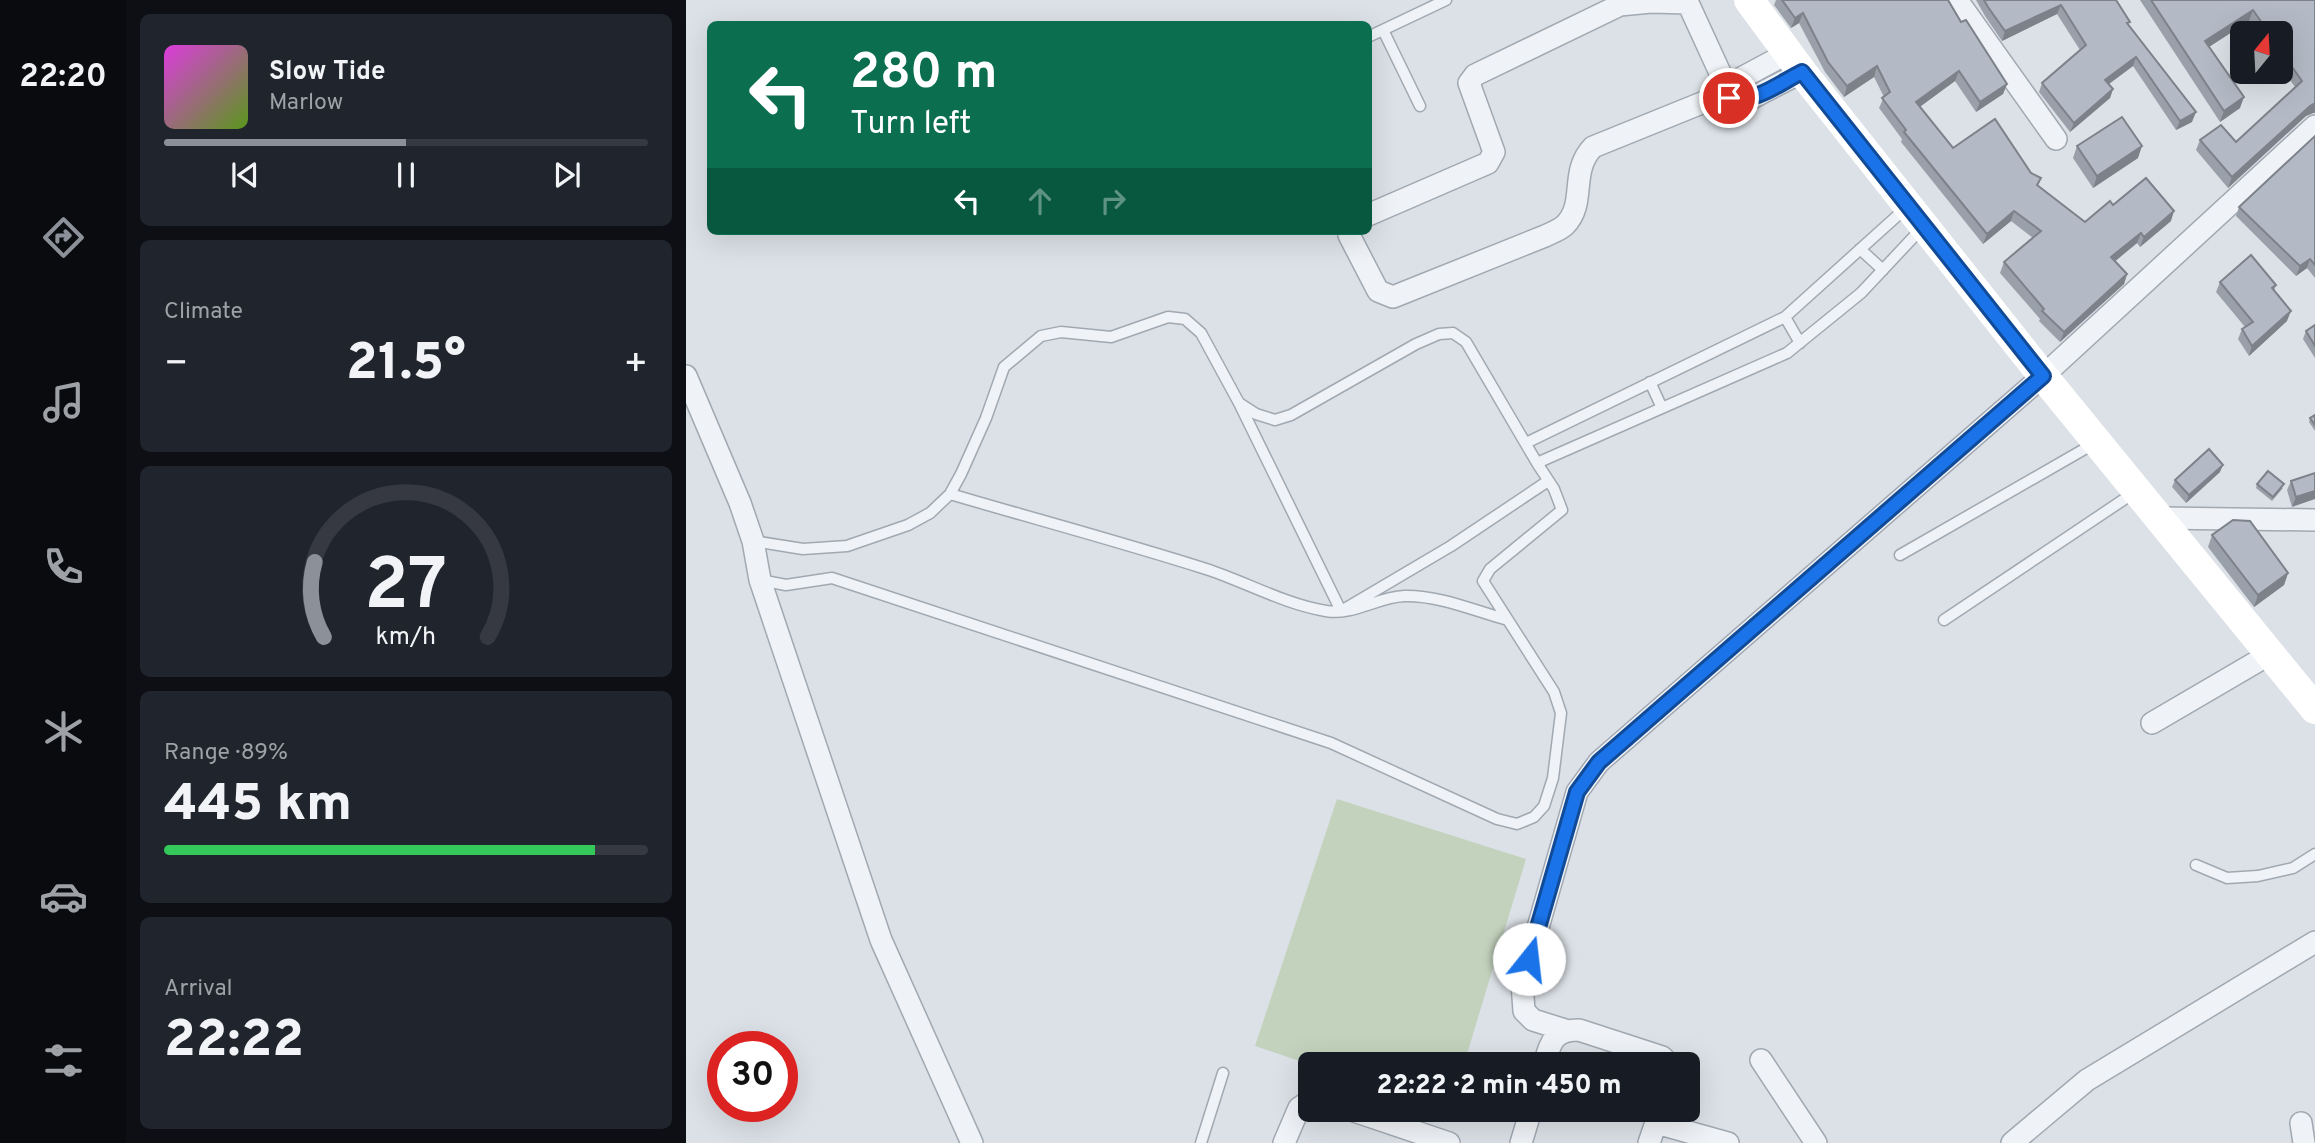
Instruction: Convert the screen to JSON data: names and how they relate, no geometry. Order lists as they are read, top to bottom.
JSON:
{
  "north": "top",
  "page": {
    "tabs": "22:20",
    "turn": ["280 m", "Turn left"],
    "song": ["Slow Tide", "Marlow"],
    "tile": [
      "Climate",
      ["Range · 89%", "445 km"],
      ["Arrival", "22:22"]
    ],
    "heat": ["−", "21.5°", "+"],
    "limit": "30",
    "trip": "22:22 · 2 min · 450 m",
    "gauge": ["27", "km/h"]
  }
}
